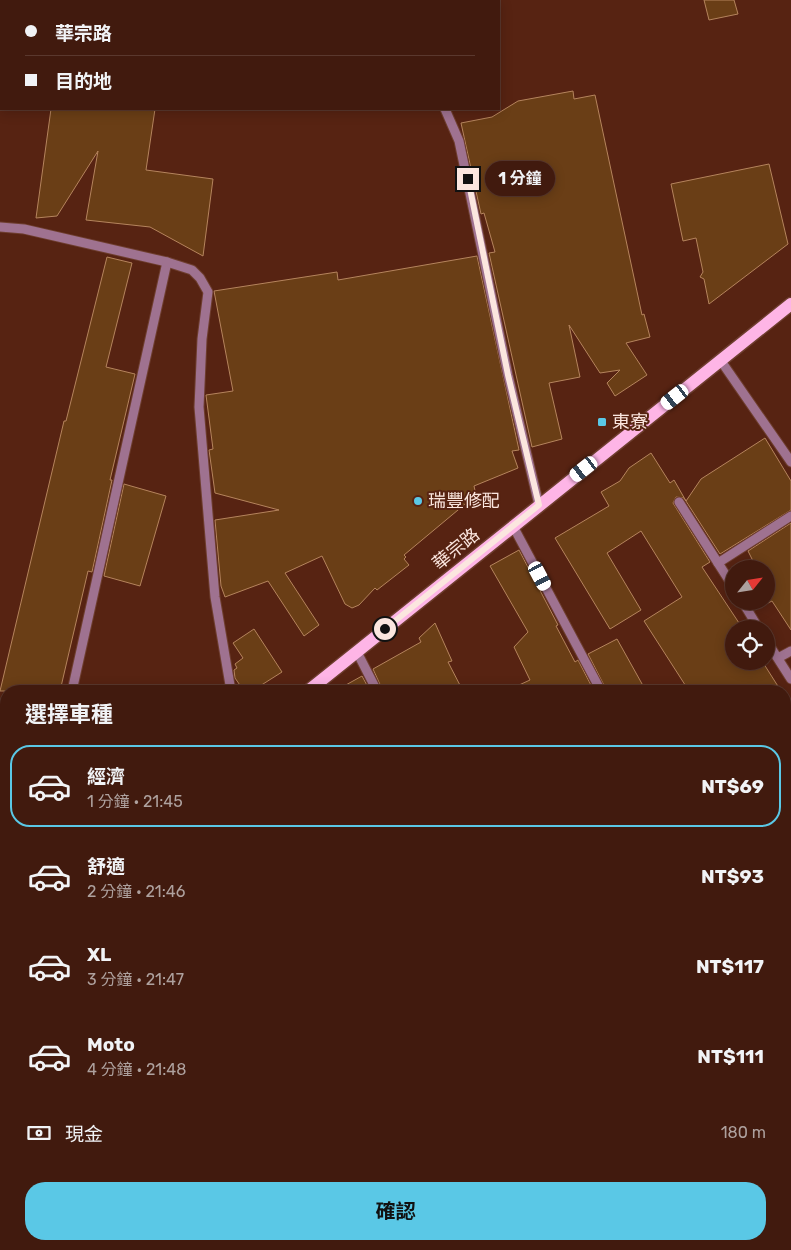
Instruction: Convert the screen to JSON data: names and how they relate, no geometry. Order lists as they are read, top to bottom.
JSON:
{
  "streets": {
    "main road": ["華宗路"]
  },
  "places": {
    "transit": ["東寮"],
    "other": ["瑞豐修配"]
  },
  "north": "top right",
  "page": {
    "banner": ["華宗路", "目的地"],
    "bubble": "1 分鐘",
    "heading": "選擇車種",
    "list": [
      {
        "name": "經濟",
        "note": "1 分鐘 · 21:45",
        "value": "NT$69"
      },
      {
        "name": "舒適",
        "note": "2 分鐘 · 21:46",
        "value": "NT$93"
      },
      {
        "name": "XL",
        "note": "3 分鐘 · 21:47",
        "value": "NT$117"
      },
      {
        "name": "Moto",
        "note": "4 分鐘 · 21:48",
        "value": "NT$111"
      }
    ],
    "pay": ["現金", "180 m"],
    "buttons": "確認"
  }
}
